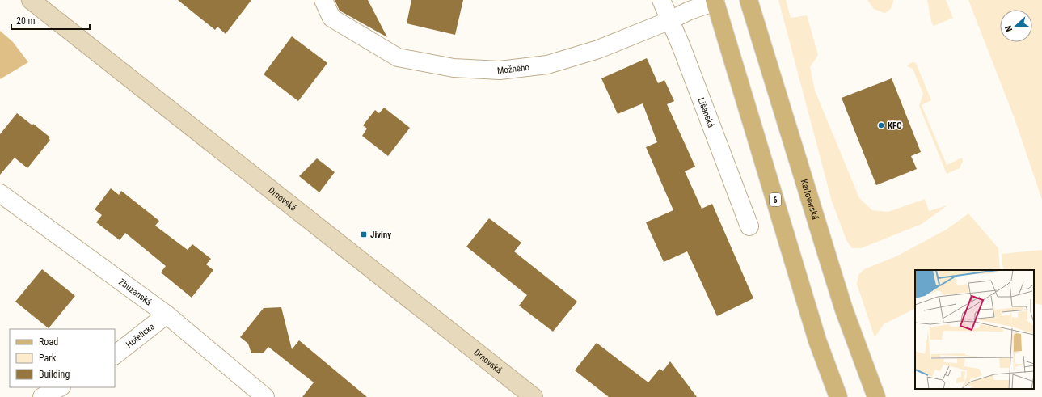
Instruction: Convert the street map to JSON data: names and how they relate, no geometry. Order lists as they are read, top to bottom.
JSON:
{
  "streets": {
    "main road": ["Drnovská", "6", "Karlovarská"],
    "street": [
      "Možného",
      "Lišanská",
      "Zbuzanská",
      "Hořelická"
    ]
  },
  "crossings": [
    ["Možného", "Lišanská"],
    ["Možného", "6"],
    ["Zbuzanská", "Hořelická"]
  ],
  "places": {
    "other": ["KFC"],
    "transit": ["Jiviny"]
  },
  "legend": ["Road", "Park", "Building"],
  "scale_bar": "20 m",
  "north": "left"
}
